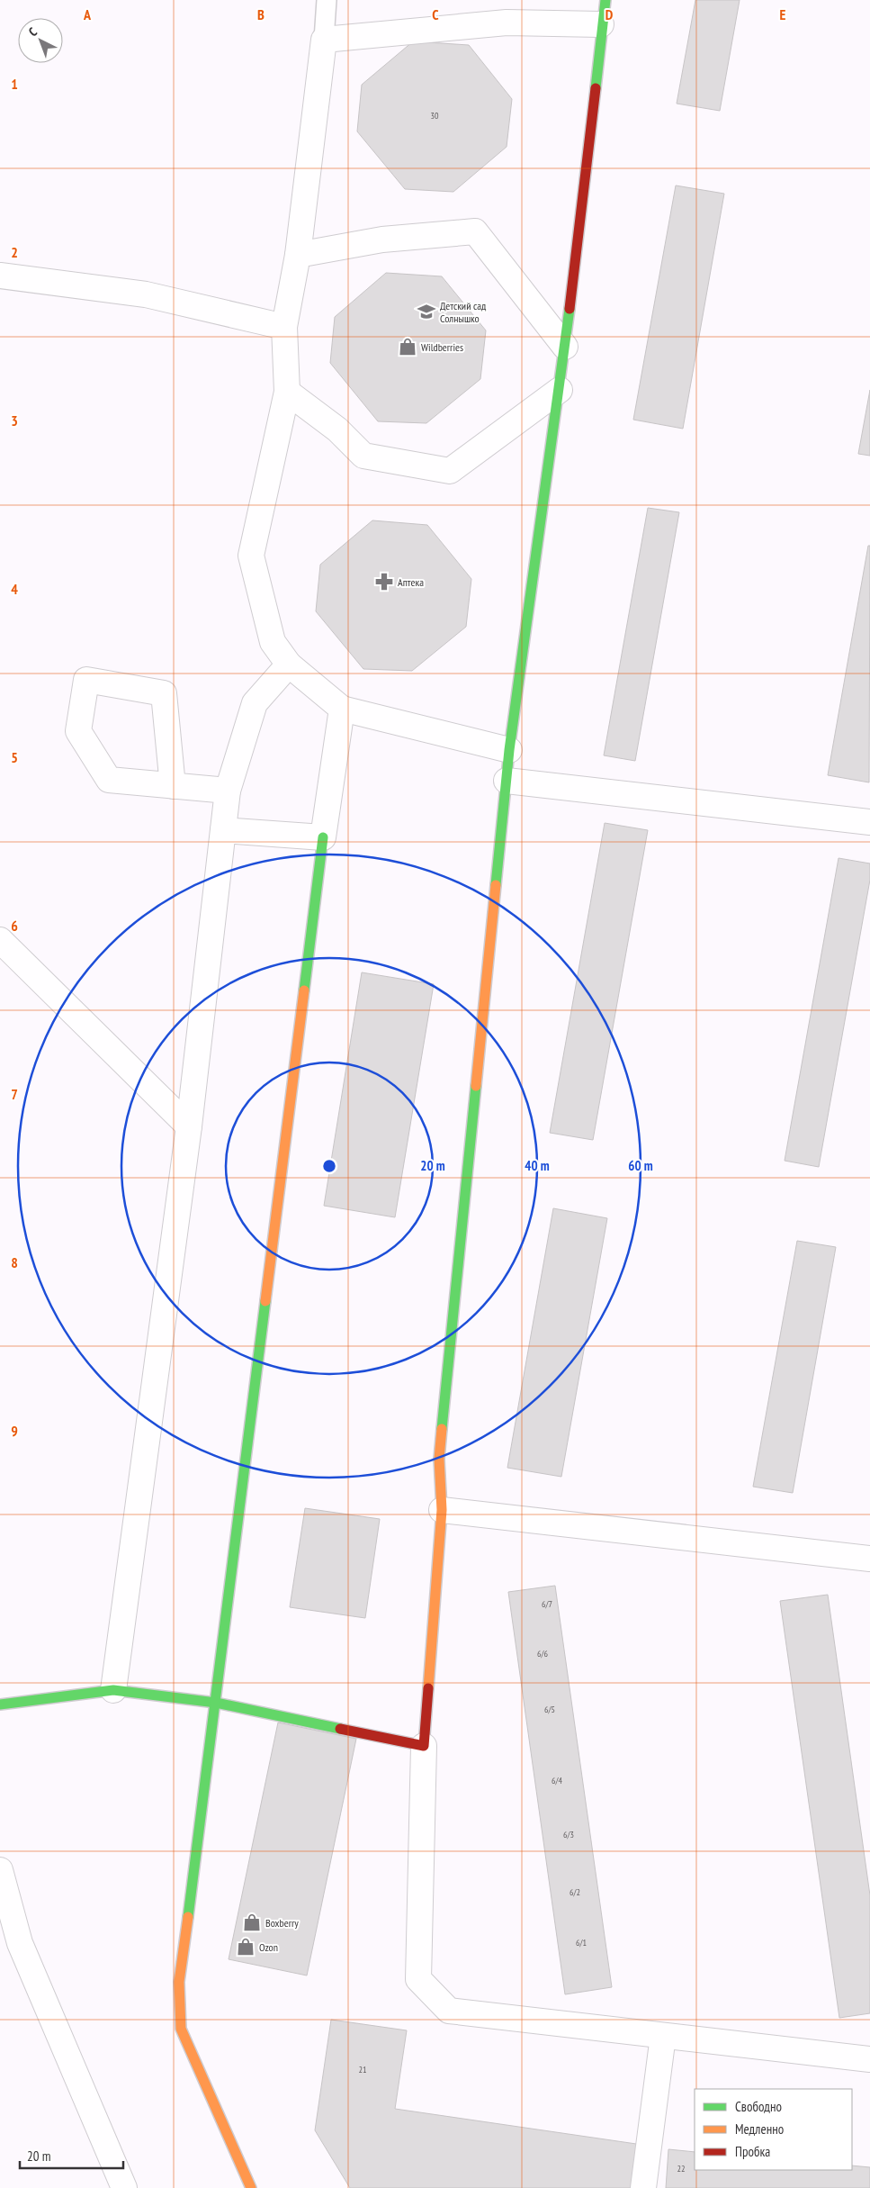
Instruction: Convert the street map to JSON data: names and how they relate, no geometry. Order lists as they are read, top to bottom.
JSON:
{
  "places": {
    "school or university": ["Детский сад Солнышко"],
    "shop": ["Wildberries", "Boxberry", "Ozon"],
    "pharmacy": ["Аптека"]
  },
  "house_numbers": [
    "30",
    "6/7",
    "6/6",
    "6/5",
    "6/4",
    "6/3",
    "6/2",
    "6/1",
    "21",
    "22"
  ],
  "legend": ["Свободно", "Медленно", "Пробка"],
  "scale_bar": "20 m",
  "north": "top left",
  "grid": {
    "columns": [
      "A",
      "B",
      "C",
      "D",
      "E"
    ],
    "rows": [
      "1",
      "2",
      "3",
      "4",
      "5",
      "6",
      "7",
      "8",
      "9"
    ]
  },
  "rings": ["20 m", "40 m", "60 m"]
}
